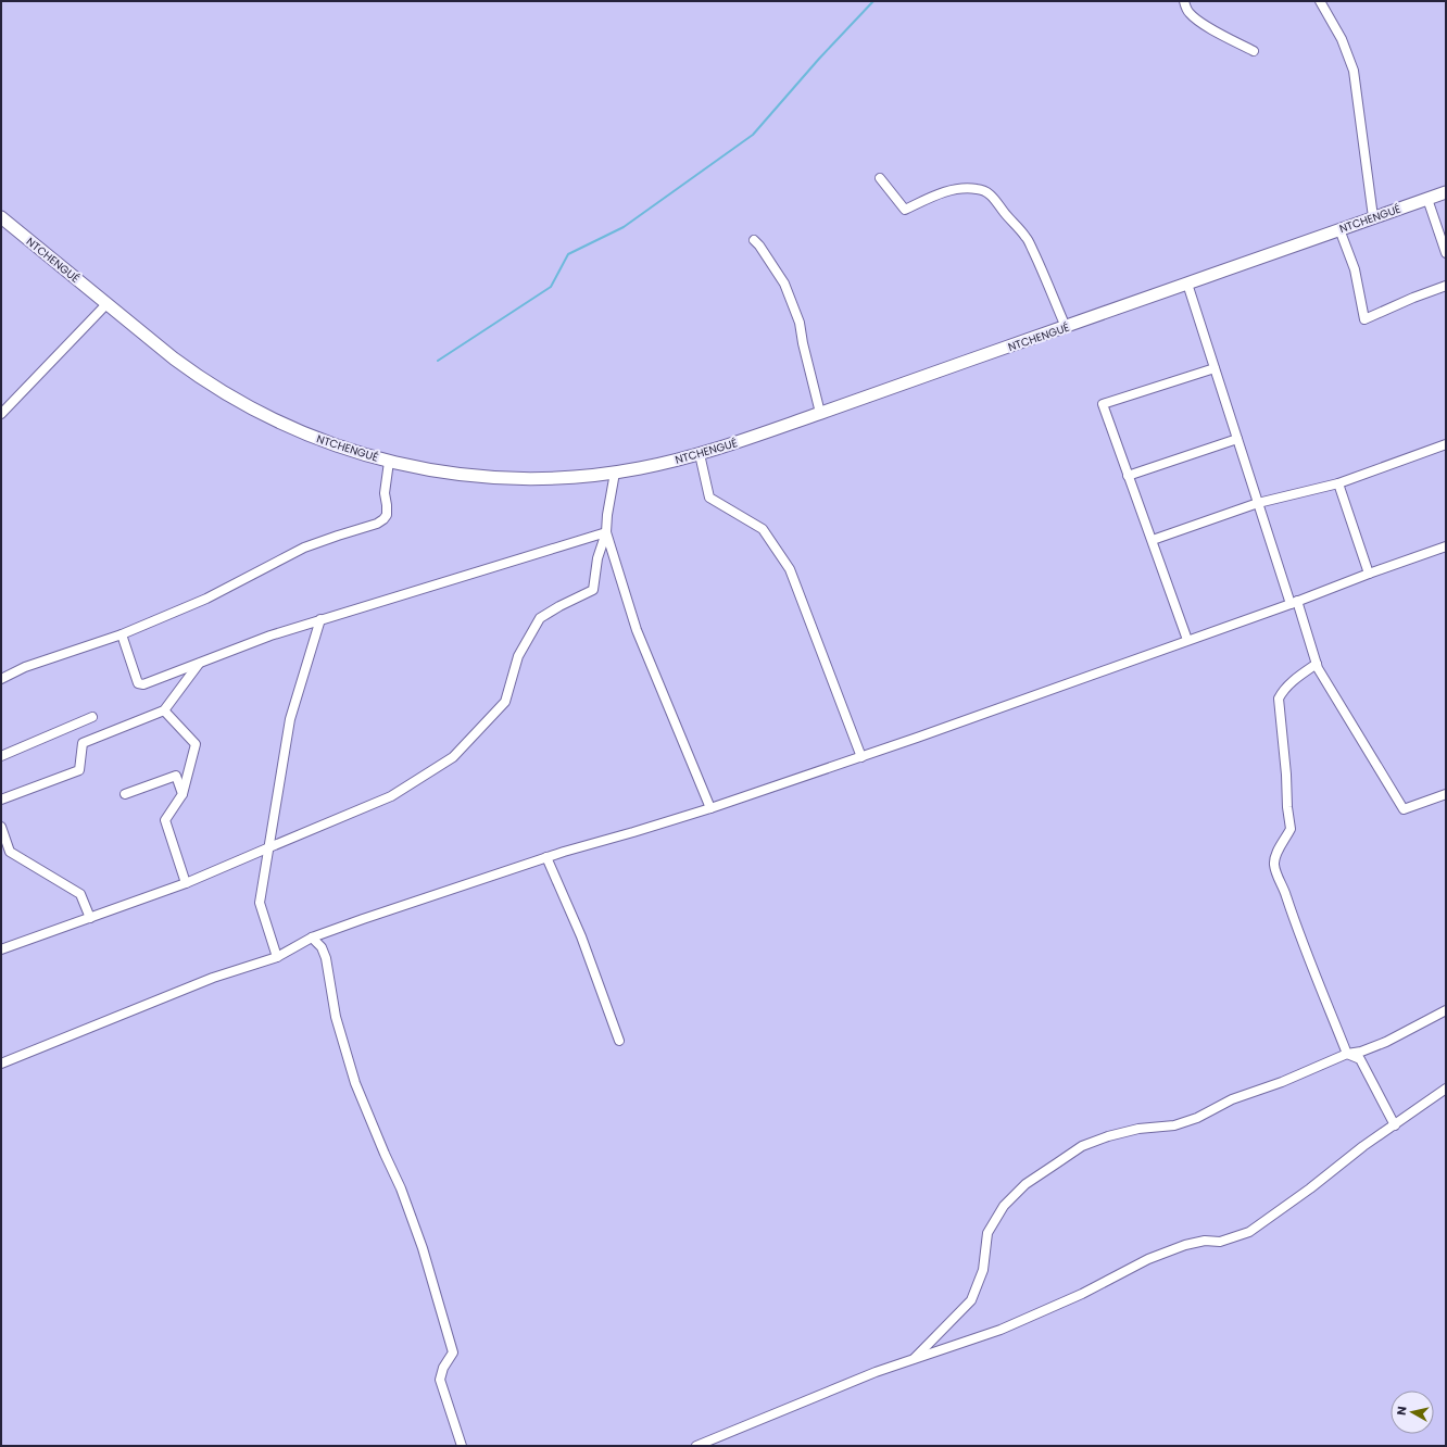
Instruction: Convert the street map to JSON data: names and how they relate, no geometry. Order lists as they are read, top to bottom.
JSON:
{
  "streets": {
    "main road": ["NTCHENGUÉ"]
  },
  "north": "left"
}
